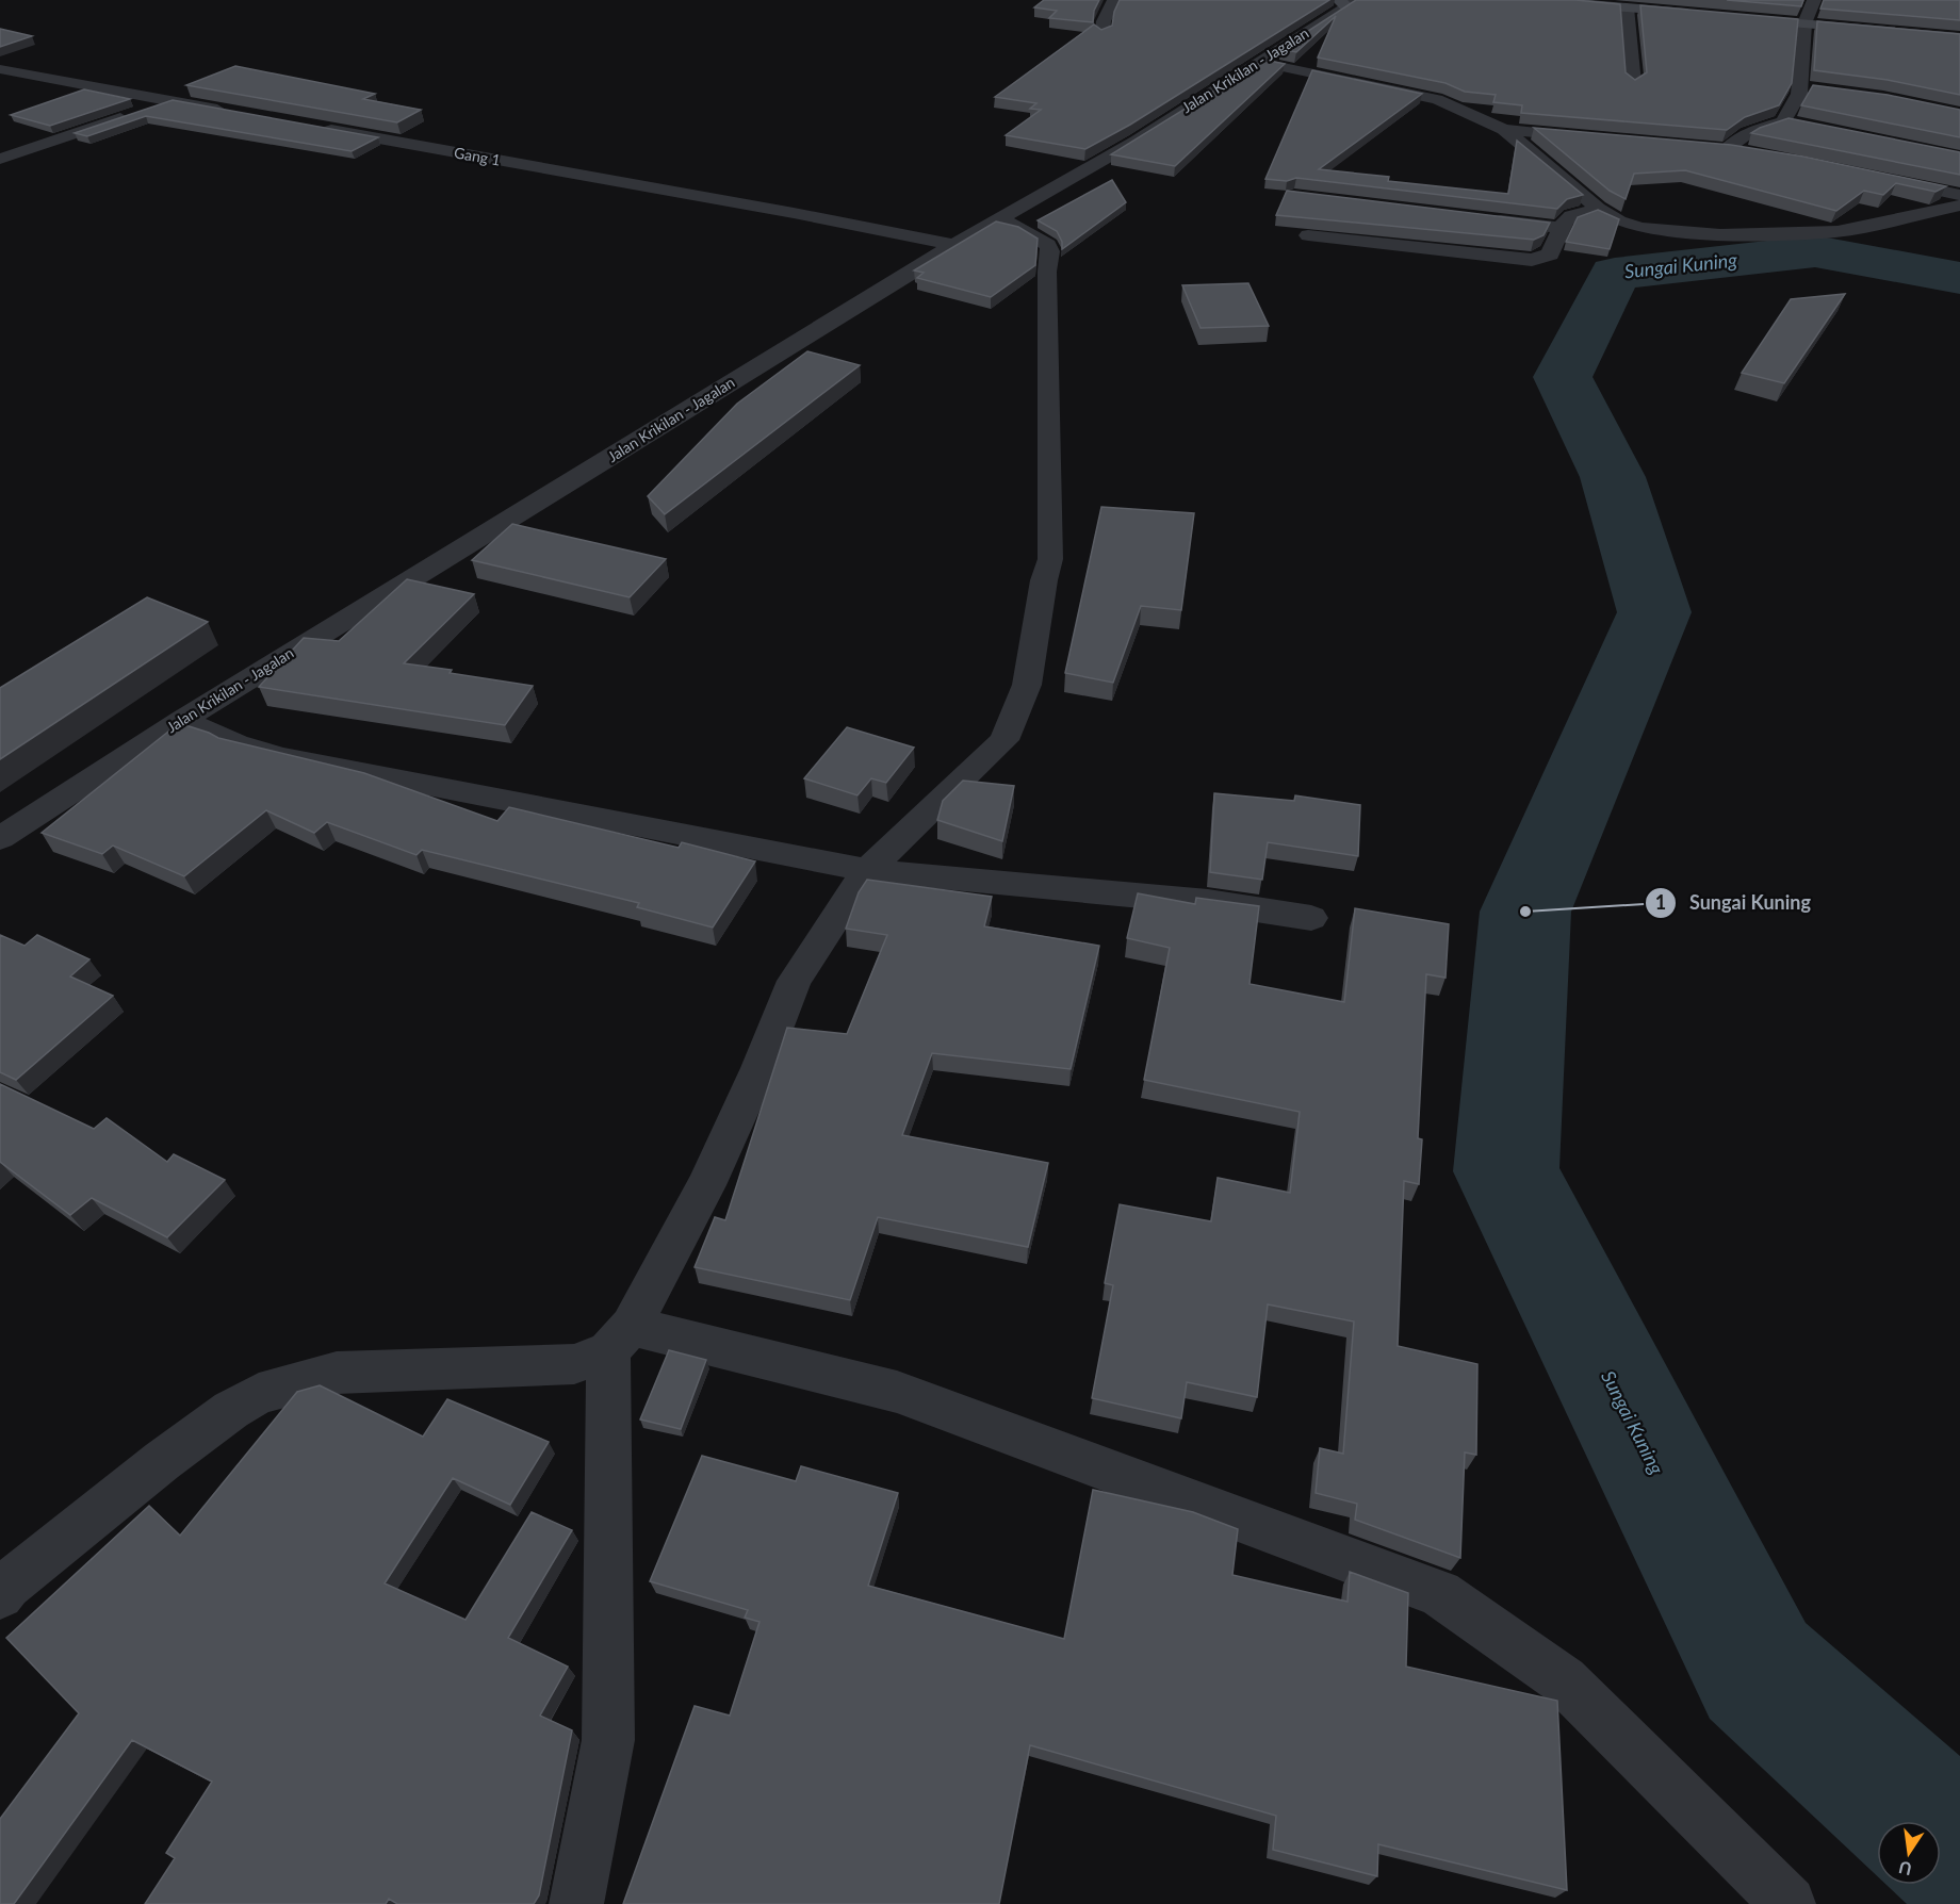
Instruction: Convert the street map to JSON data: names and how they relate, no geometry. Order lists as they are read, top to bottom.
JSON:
{
  "streets": {
    "street": ["Jalan Krikilan - Jagalan", "Gang 1"]
  },
  "crossings": [
    ["Jalan Krikilan - Jagalan", "Gang 1"]
  ],
  "water": ["Sungai Kuning"],
  "places": ["Sungai Kuning"],
  "north": "bottom"
}
